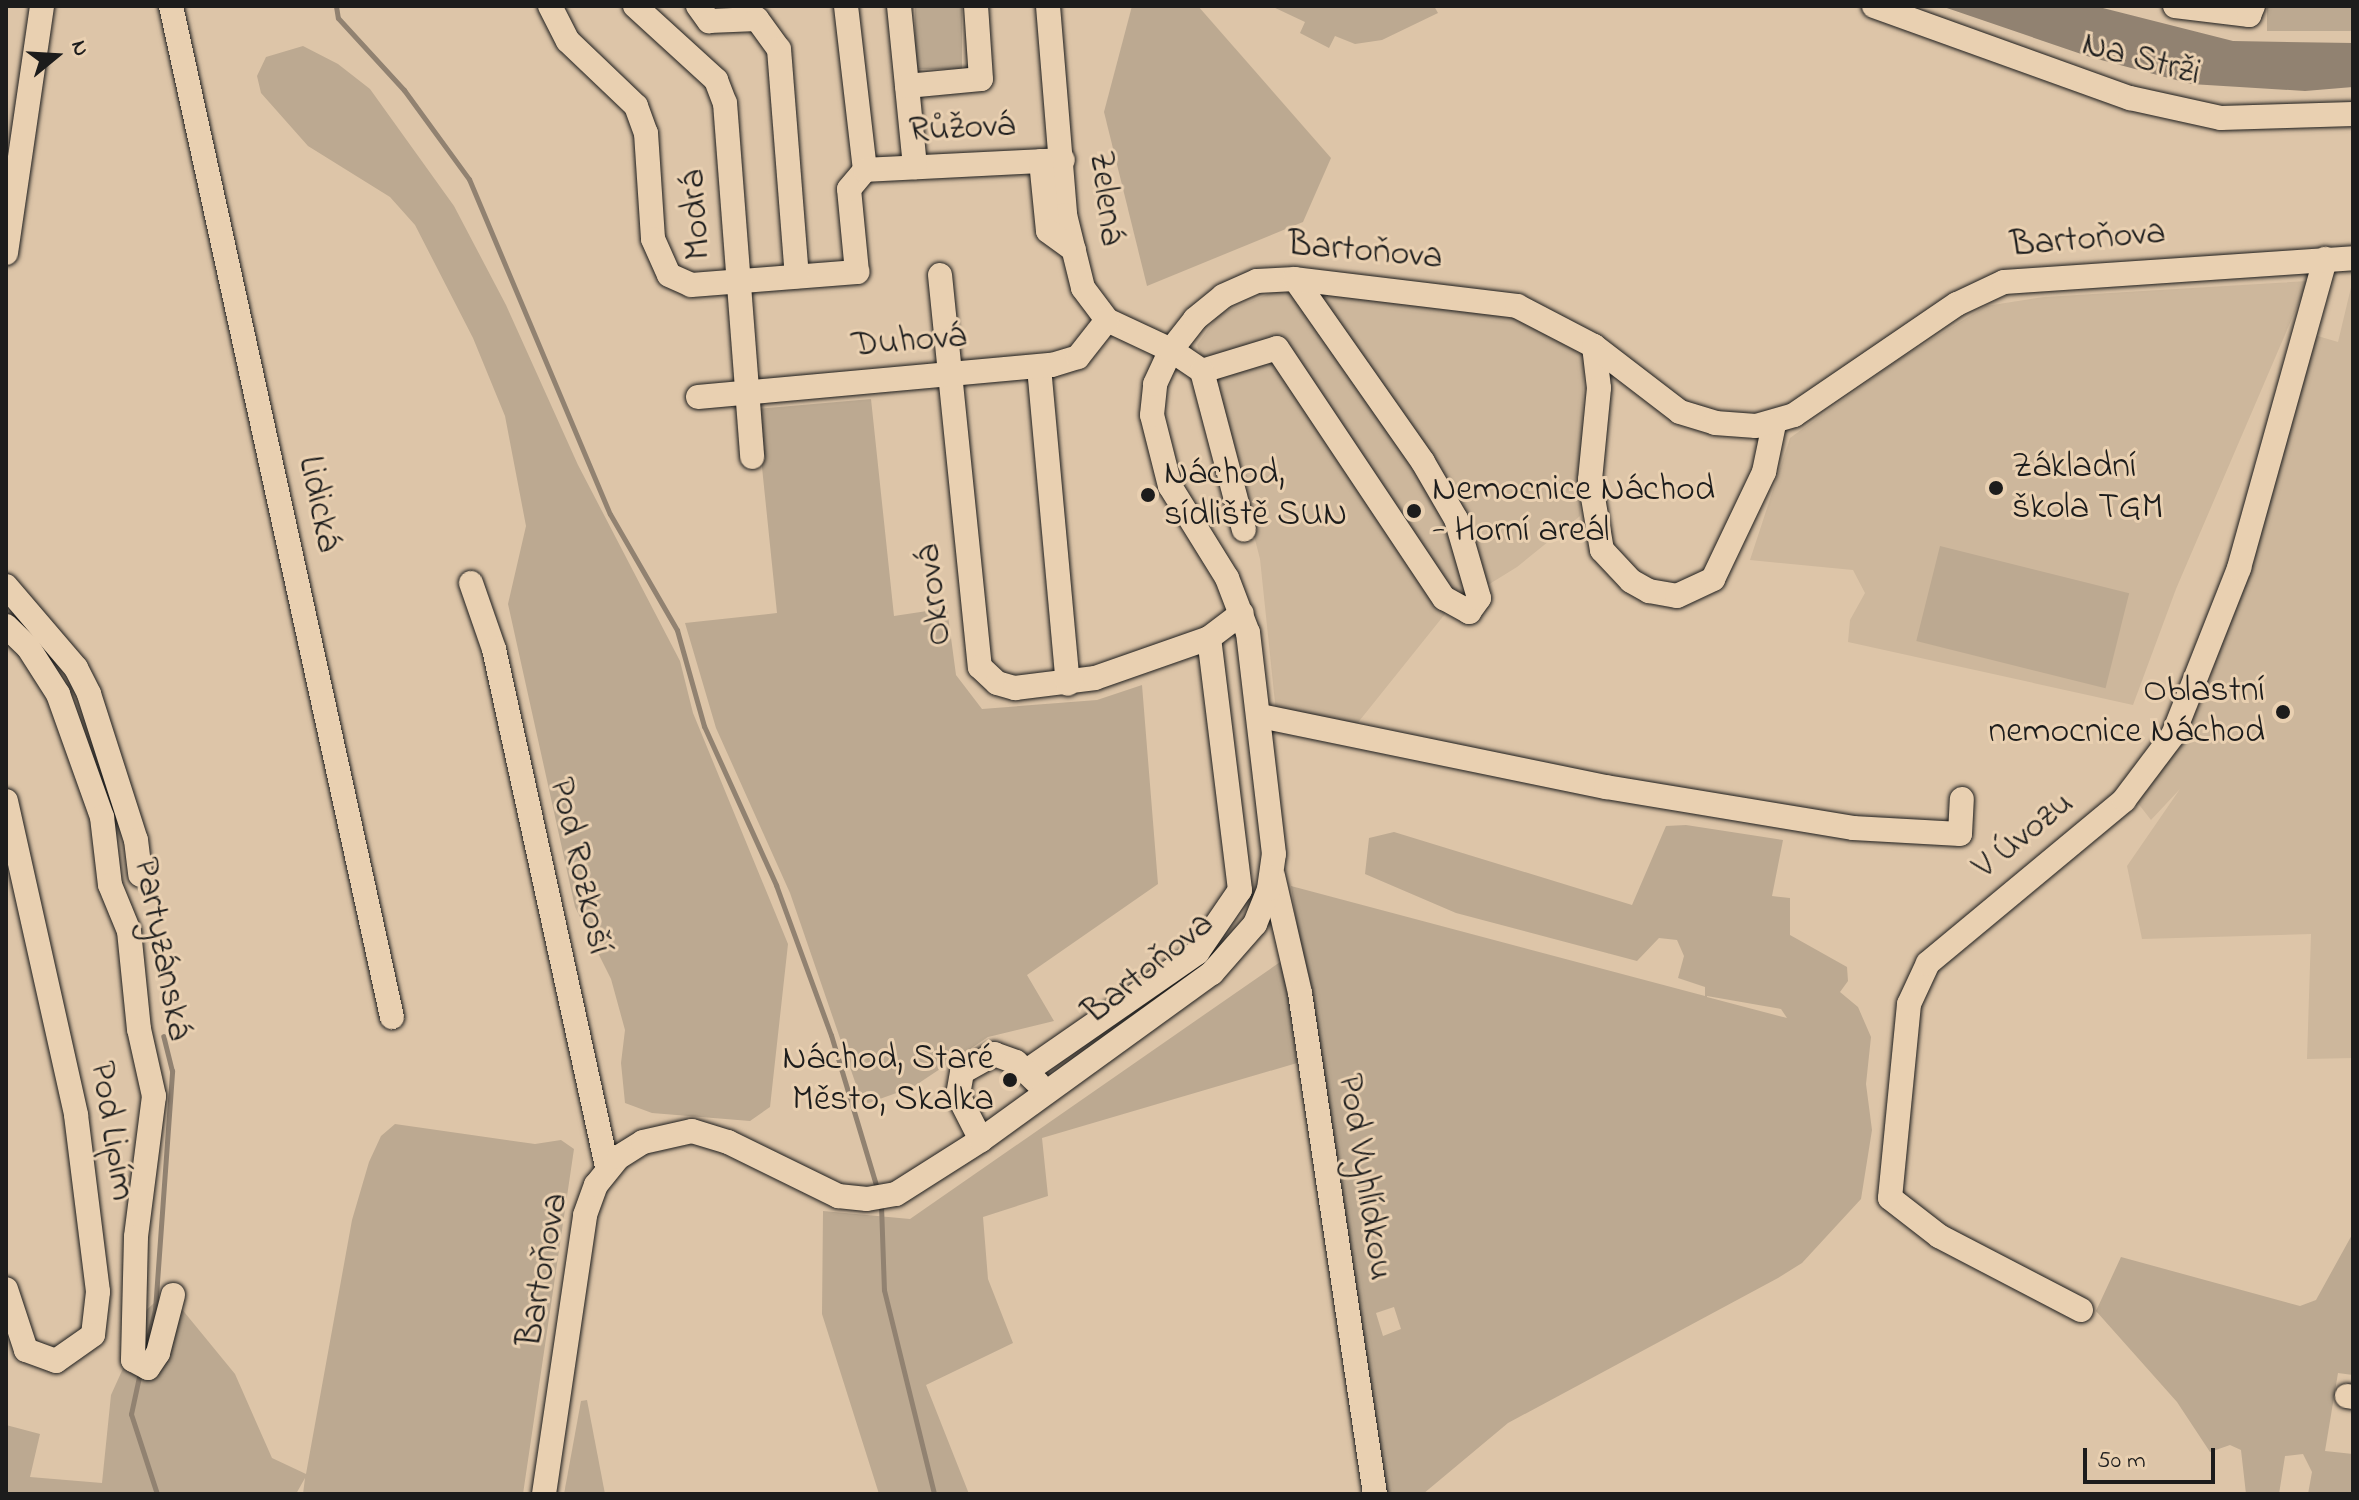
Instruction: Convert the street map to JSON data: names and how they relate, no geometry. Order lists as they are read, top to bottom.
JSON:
{
  "streets": {
    "street": [
      "Na Strži",
      "Růžová",
      "Zelená",
      "Modrá",
      "Bartoňova",
      "Duhová",
      "Lidická",
      "Okrová",
      "V Úvozu",
      "Pod Rozkoší",
      "Partyzánská",
      "Pod Lipím",
      "Pod Vyhlídkou"
    ]
  },
  "crossings": [
    ["Růžová", "Zelená"],
    ["Růžová", "Modrá"],
    ["Zelená", "Bartoňova"],
    ["Zelená", "Duhová"],
    ["Modrá", "Duhová"],
    ["Bartoňova", "Okrová"],
    ["Bartoňova", "V Úvozu"],
    ["Bartoňova", "Pod Rozkoší"],
    ["Bartoňova", "Pod Vyhlídkou"],
    ["Duhová", "Okrová"]
  ],
  "places": [
    "Základní škola TGM",
    "Náchod, sídliště SUN",
    "Nemocnice Náchod - Horní areál",
    "Oblastní nemocnice Náchod",
    "Náchod, Staré Město, Skalka"
  ],
  "scale_bar": "50 m",
  "north": "right"
}
